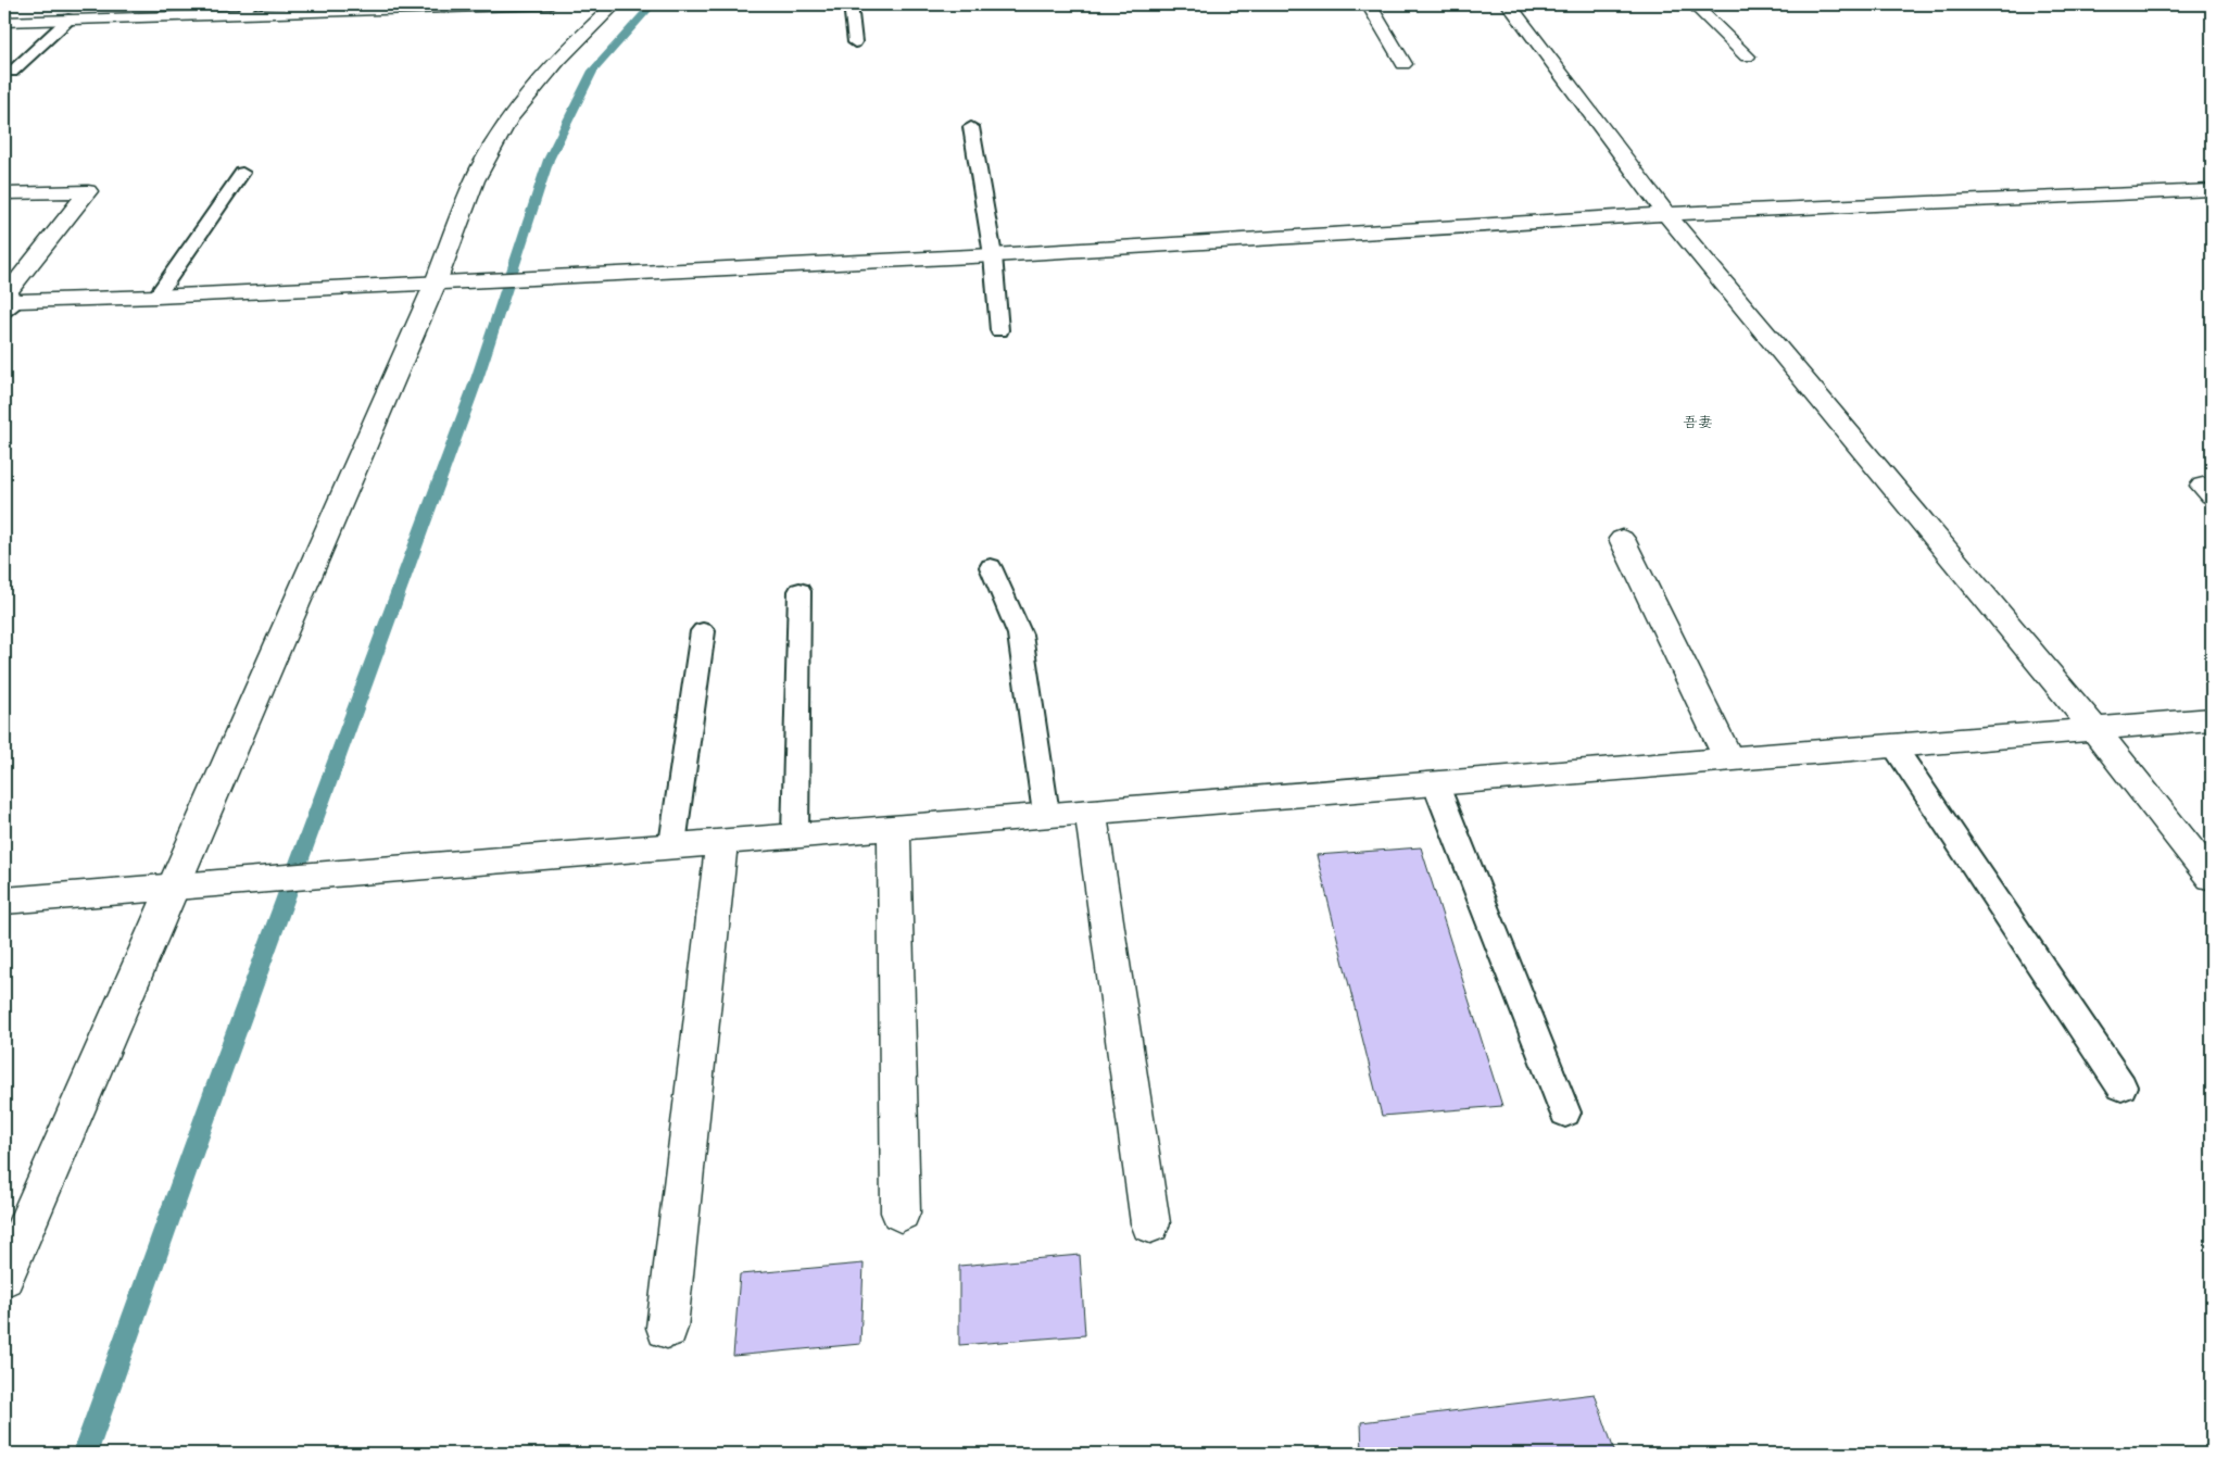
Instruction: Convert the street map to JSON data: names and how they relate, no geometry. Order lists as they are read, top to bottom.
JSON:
{
  "districts": ["吾妻"]
}
